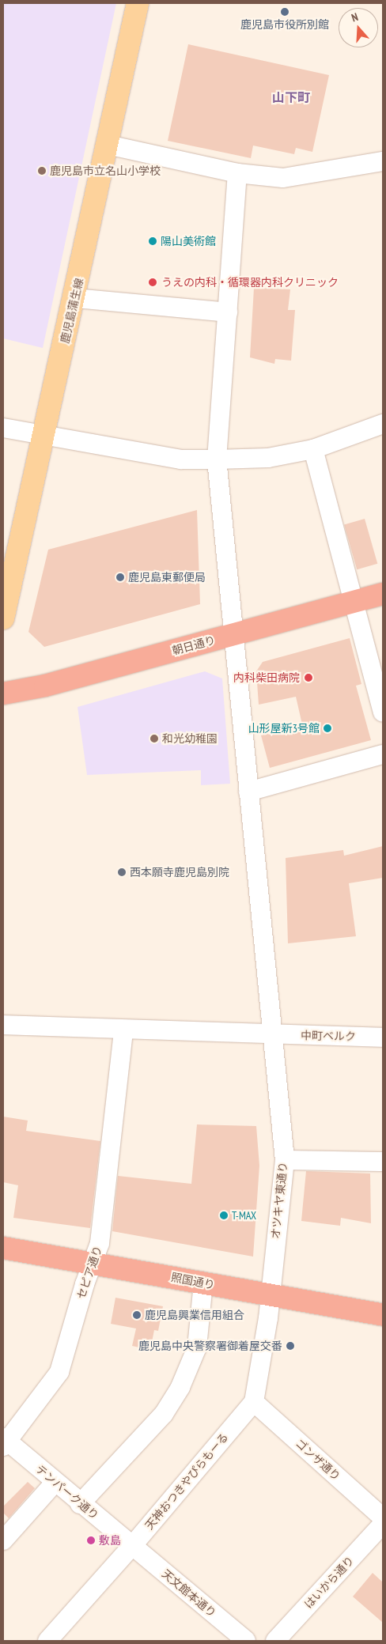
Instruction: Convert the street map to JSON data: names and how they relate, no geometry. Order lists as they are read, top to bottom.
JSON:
{
  "streets": {
    "highway": ["朝日通り", "照国通り"],
    "main road": ["鹿児島蒲生線"],
    "street": [
      "中町ベルク",
      "オツキヤ東通り",
      "セピア通り",
      "ゴンザ通り",
      "天神おつきやぴらもーる",
      "テンパーク通り",
      "はいから通り",
      "天文館本通り"
    ]
  },
  "crossings": [
    ["朝日通り", "オツキヤ東通り"],
    ["中町ベルク", "オツキヤ東通り"],
    ["中町ベルク", "セピア通り"],
    ["オツキヤ東通り", "照国通り"],
    ["セピア通り", "照国通り"],
    ["セピア通り", "テンパーク通り"],
    ["ゴンザ通り", "天神おつきやぴらもーる"],
    ["天神おつきやぴらもーる", "テンパーク通り"],
    ["天神おつきやぴらもーる", "天文館本通り"],
    ["テンパーク通り", "天文館本通り"]
  ],
  "districts": ["山下町"],
  "places": [
    "鹿児島市役所別館",
    "鹿児島市立名山小学校",
    "陽山美術館",
    "うえの内科・循環器内科クリニック",
    "鹿児島東郵便局",
    "内科柴田病院",
    "山形屋新3号館",
    "和光幼稚園",
    "西本願寺鹿児島別院",
    "T-MAX",
    "鹿児島興業信用組合",
    "鹿児島中央警察署御着屋交番",
    "敷島"
  ],
  "north": "top"
}
